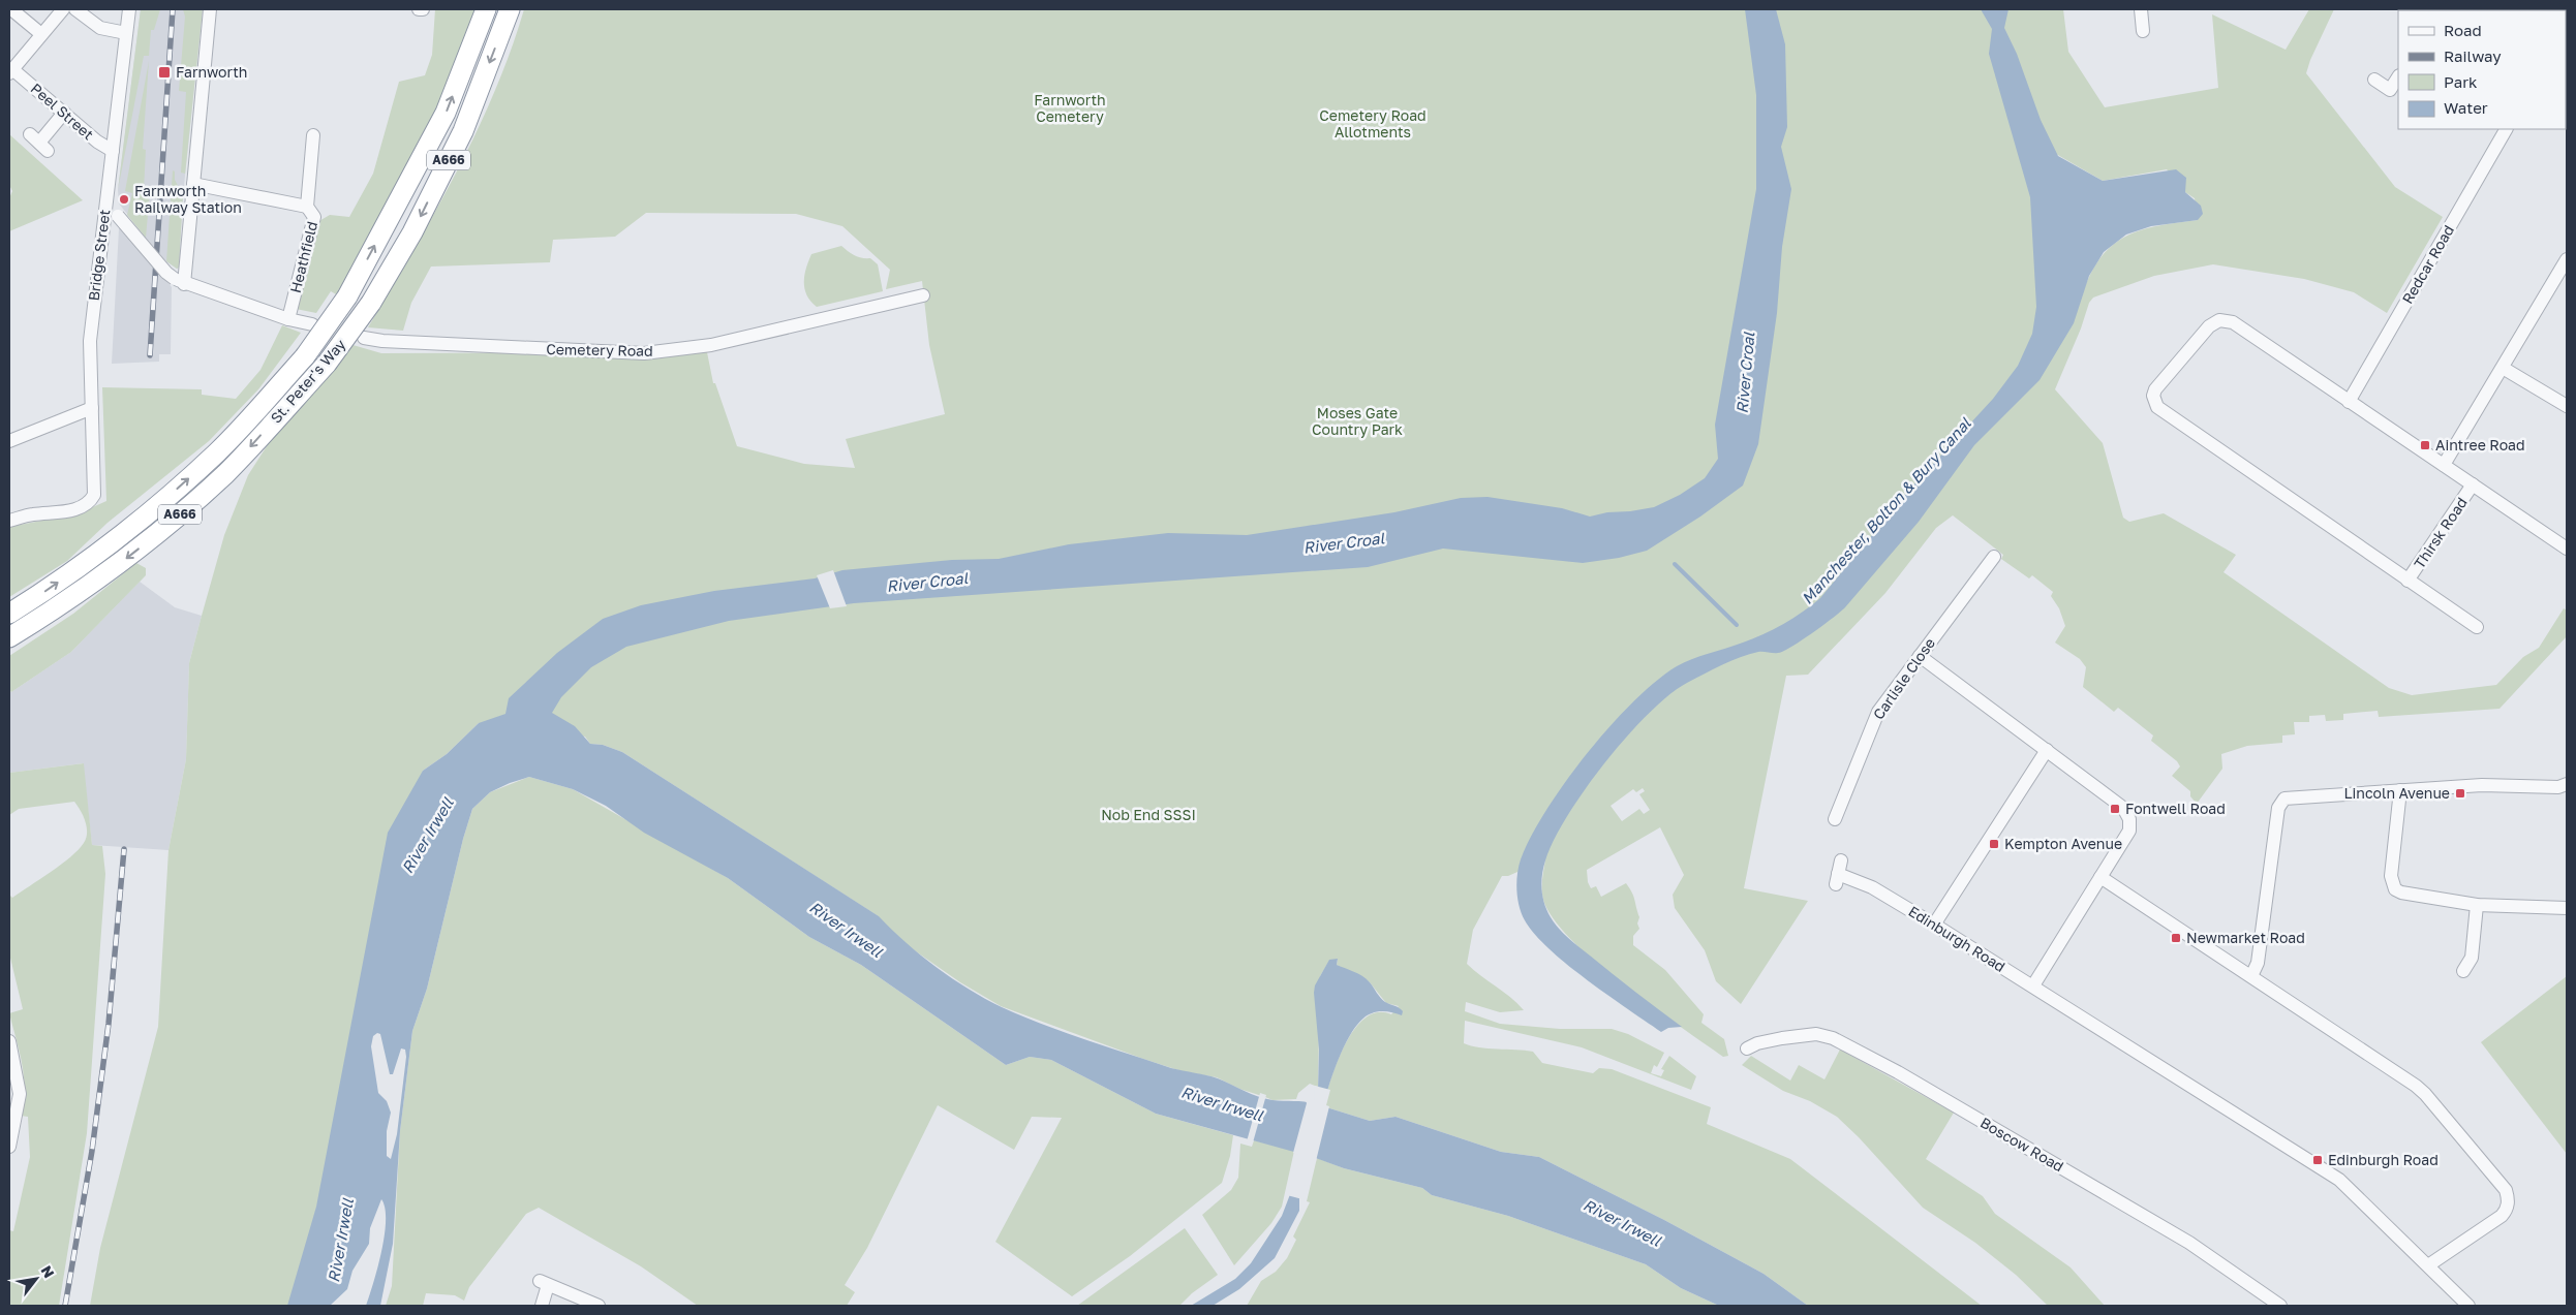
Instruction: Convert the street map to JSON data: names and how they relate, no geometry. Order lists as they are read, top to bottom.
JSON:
{
  "streets": {
    "highway": ["A666", "St. Peter's Way"],
    "street": [
      "Peel Street",
      "Bridge Street",
      "Heathfield",
      "Redcar Road",
      "Cemetery Road",
      "Thirsk Road",
      "Carlisle Close",
      "Edinburgh Road",
      "Boscow Road"
    ]
  },
  "crossings": [
    ["Peel Street", "Bridge Street"]
  ],
  "water": ["River Croal", "Manchester, Bolton & Bury Canal", "River Irwell"],
  "parks": [
    "Farnworth Cemetery",
    "Cemetery Road Allotments",
    "Moses Gate Country Park",
    "Nob End SSSI"
  ],
  "places": {
    "transit": [
      "Farnworth",
      "Aintree Road",
      "Lincoln Avenue",
      "Fontwell Road",
      "Kempton Avenue",
      "Newmarket Road",
      "Edinburgh Road"
    ],
    "other": ["Farnworth Railway Station"]
  },
  "legend": [
    "Road",
    "Railway",
    "Park",
    "Water"
  ],
  "north": "top right"
}
